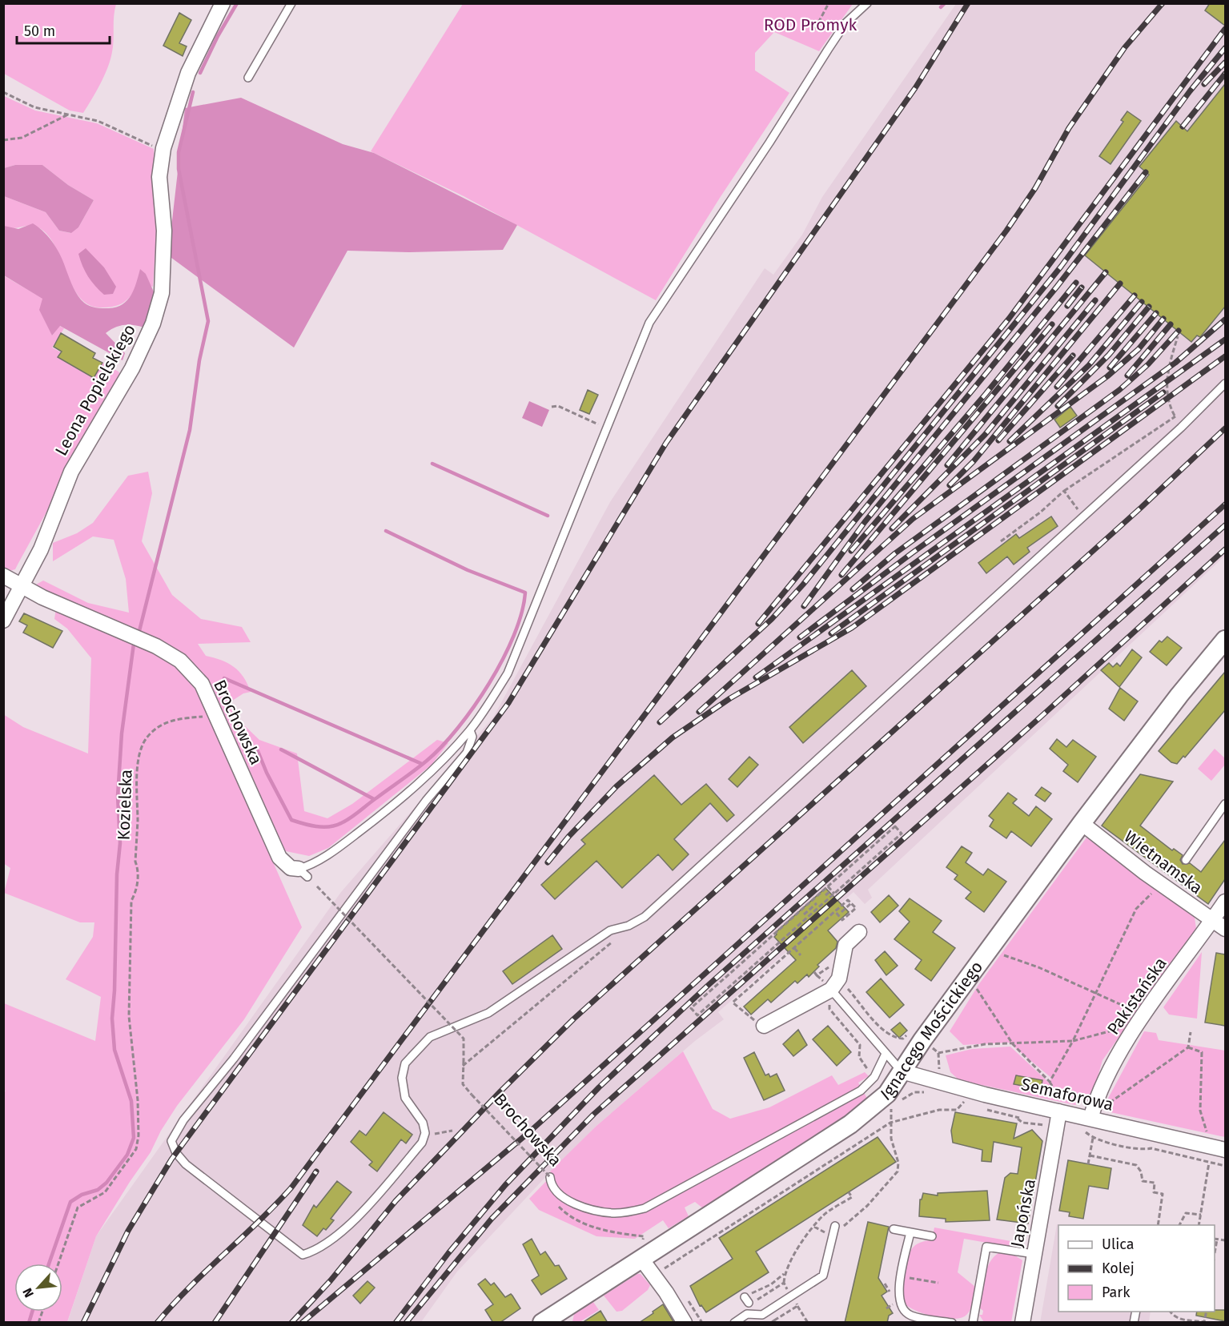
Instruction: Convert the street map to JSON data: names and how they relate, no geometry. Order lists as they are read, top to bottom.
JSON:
{
  "streets": {
    "street": [
      "Leona Popielskiego",
      "Brochowska",
      "Wietnamska",
      "Pakistańska",
      "Ignacego Mościckiego",
      "Semaforowa",
      "Japońska"
    ],
    "path": ["Kozielska"]
  },
  "crossings": [
    ["Leona Popielskiego", "Brochowska"],
    ["Brochowska", "Kozielska"],
    ["Wietnamska", "Pakistańska"],
    ["Wietnamska", "Ignacego Mościckiego"],
    ["Pakistańska", "Semaforowa"],
    ["Ignacego Mościckiego", "Semaforowa"],
    ["Semaforowa", "Japońska"]
  ],
  "parks": ["ROD Promyk"],
  "legend": ["Ulica", "Kolej", "Park"],
  "scale_bar": "50 m",
  "north": "bottom left"
}
